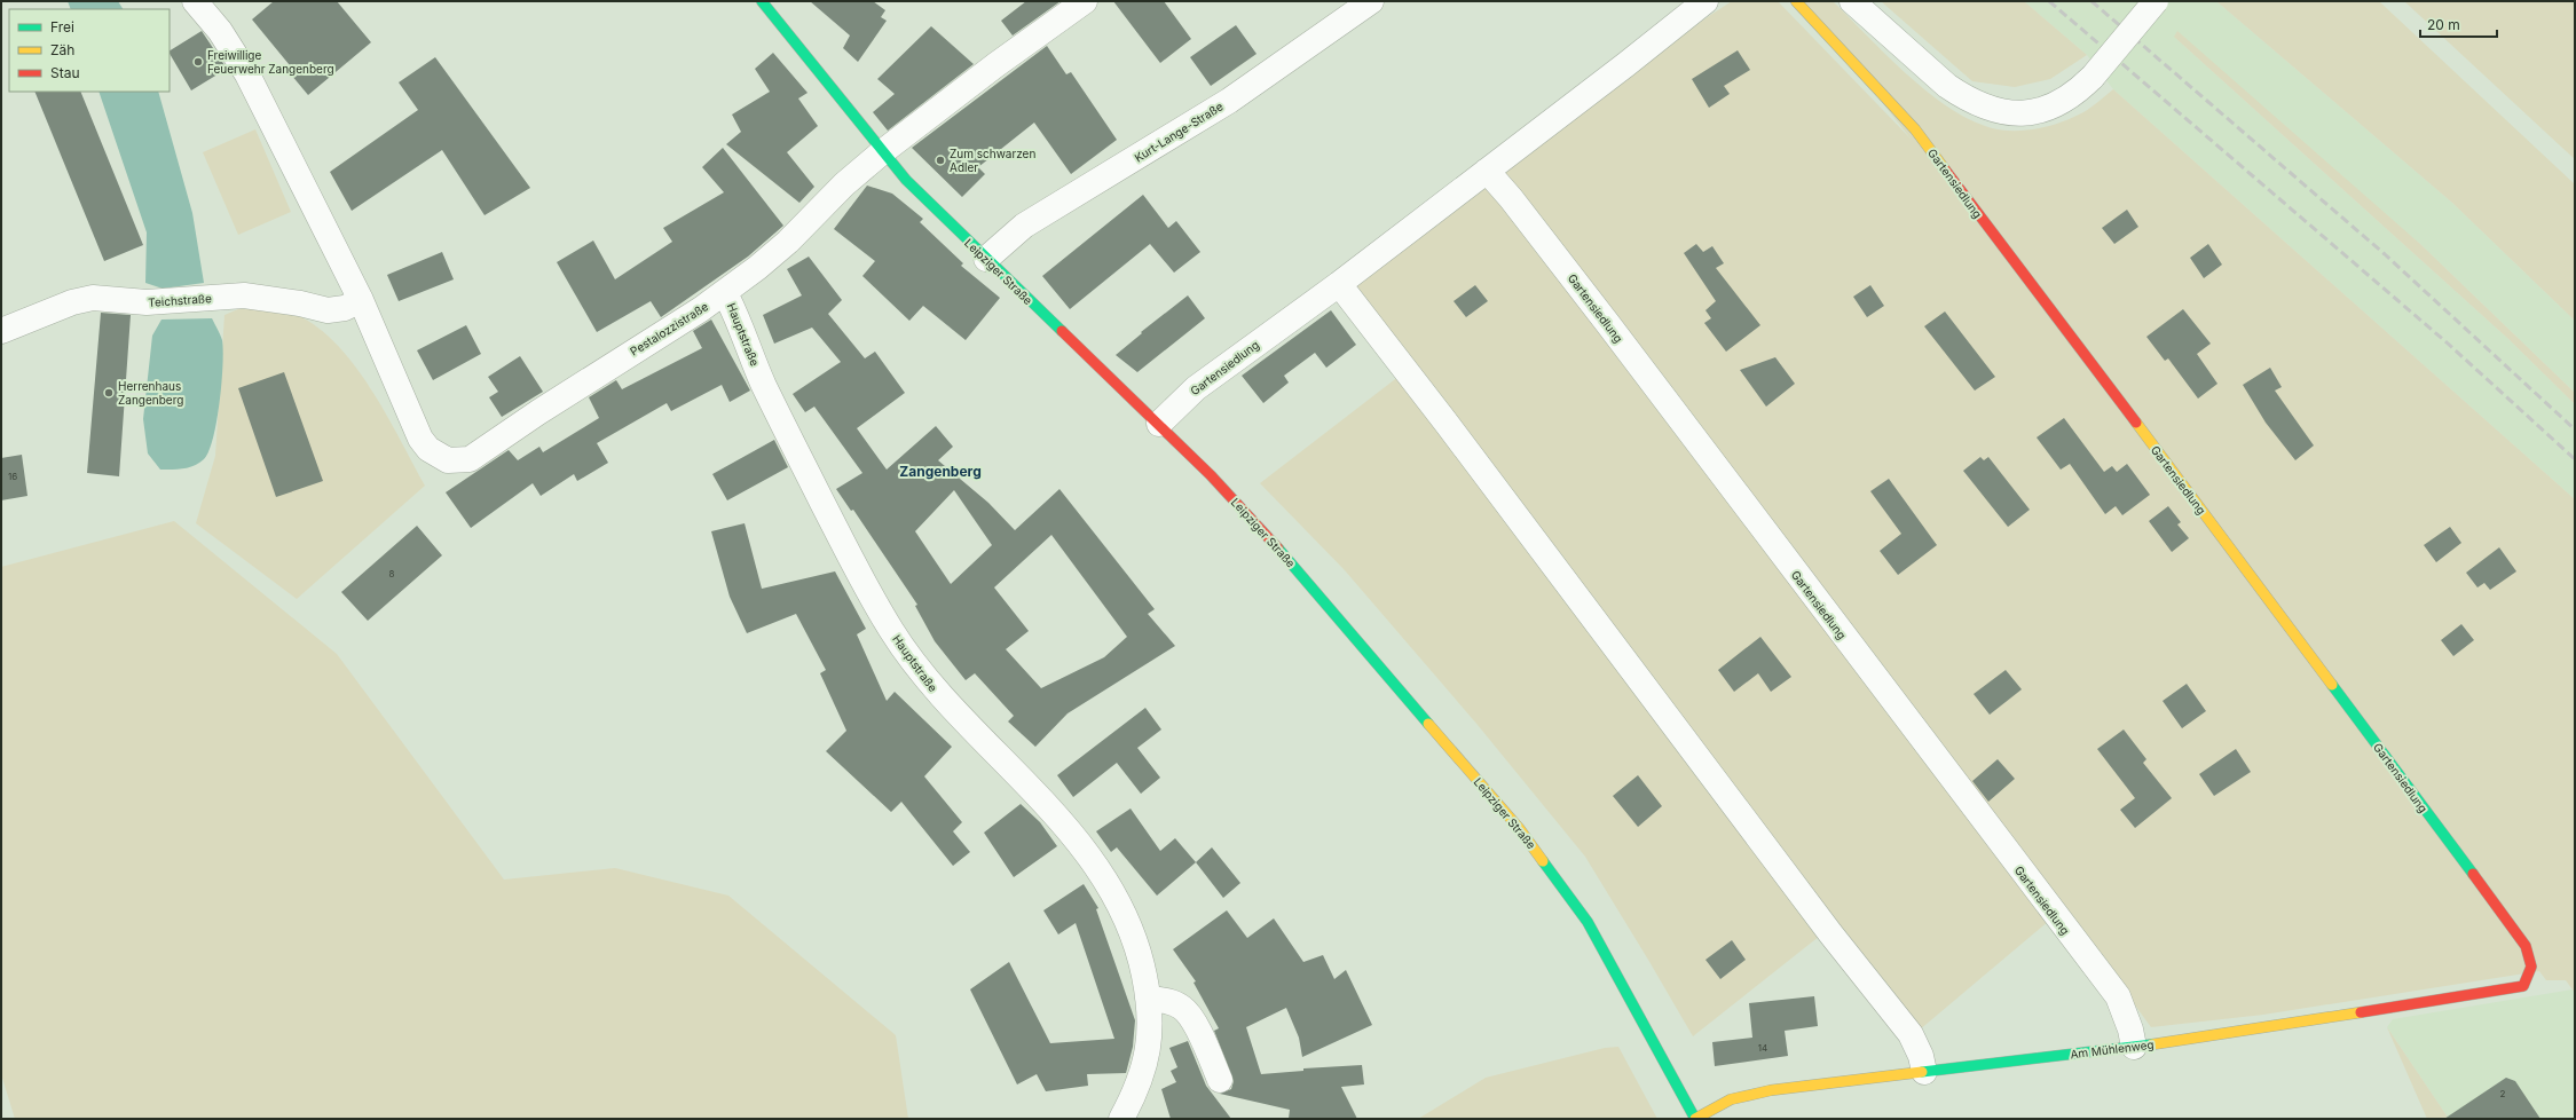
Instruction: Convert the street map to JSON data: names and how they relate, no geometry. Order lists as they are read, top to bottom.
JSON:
{
  "streets": {
    "street": [
      "Kurt-Lange-Straße",
      "Gartensiedlung",
      "Leipziger Straße",
      "Teichstraße",
      "Pestalozzistraße",
      "Hauptstraße",
      "Am Mühlenweg"
    ]
  },
  "crossings": [
    ["Kurt-Lange-Straße", "Leipziger Straße"],
    ["Gartensiedlung", "Leipziger Straße"],
    ["Gartensiedlung", "Am Mühlenweg"],
    ["Leipziger Straße", "Pestalozzistraße"],
    ["Leipziger Straße", "Am Mühlenweg"],
    ["Teichstraße", "Pestalozzistraße"],
    ["Pestalozzistraße", "Hauptstraße"]
  ],
  "districts": ["Zangenberg"],
  "places": ["Freiwillige Feuerwehr Zangenberg", "Zum schwarzen Adler", "Herrenhaus Zangenberg"],
  "house_numbers": [
    "16",
    "8",
    "14",
    "2"
  ],
  "legend": ["Frei", "Zäh", "Stau"],
  "scale_bar": "20 m"
}
